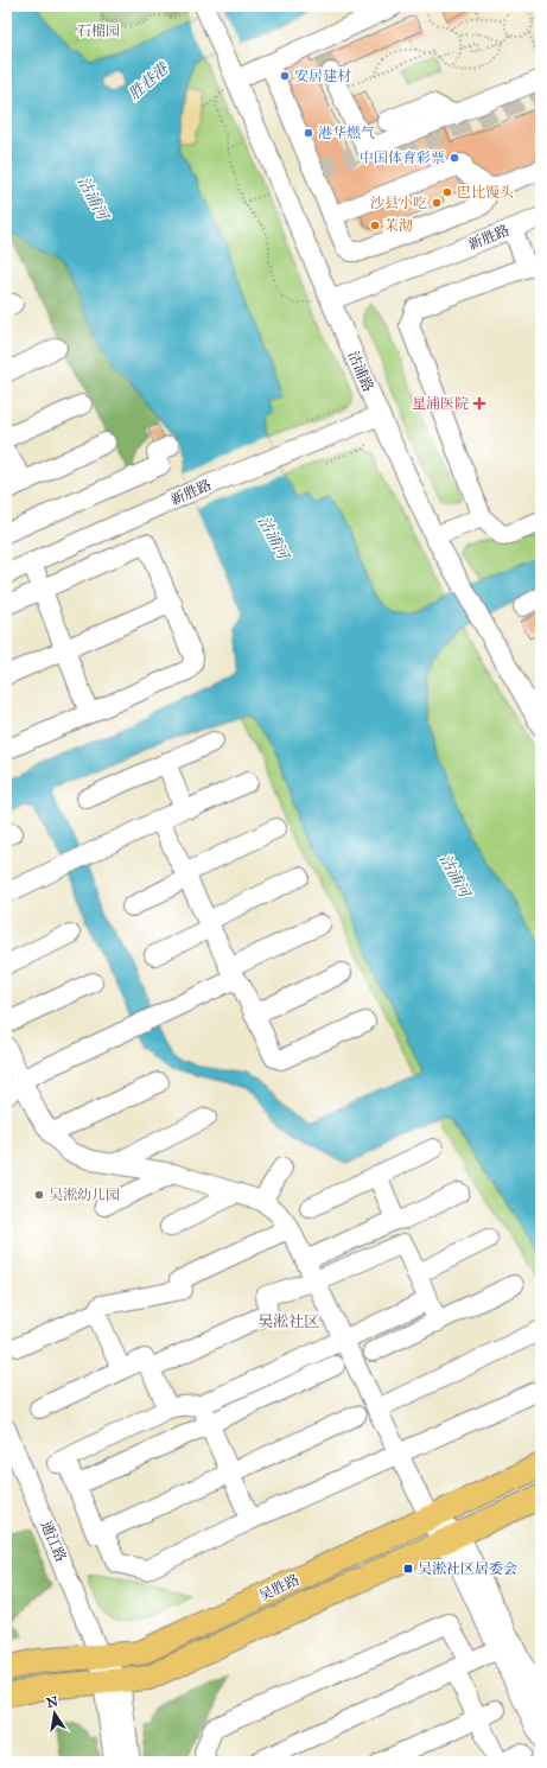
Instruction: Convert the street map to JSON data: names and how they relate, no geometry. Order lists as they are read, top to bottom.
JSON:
{
  "streets": {
    "main road": ["吴胜路"],
    "street": ["新胜路", "沽浦路", "通江路"]
  },
  "crossings": [
    ["新胜路", "沽浦路"],
    ["通江路", "吴胜路"]
  ],
  "districts": ["吴淞社区"],
  "water": ["胜巷港", "沽浦河"],
  "parks": ["石榴园"],
  "places": {
    "other": [
      "安居建材",
      "港华燃气",
      "中国体育彩票",
      "巴比馒头",
      "沙县小吃",
      "茉沏",
      "吴淞幼儿园"
    ],
    "health": ["星浦医院"],
    "transit": ["吴淞社区居委会"]
  },
  "north": "top"
}
